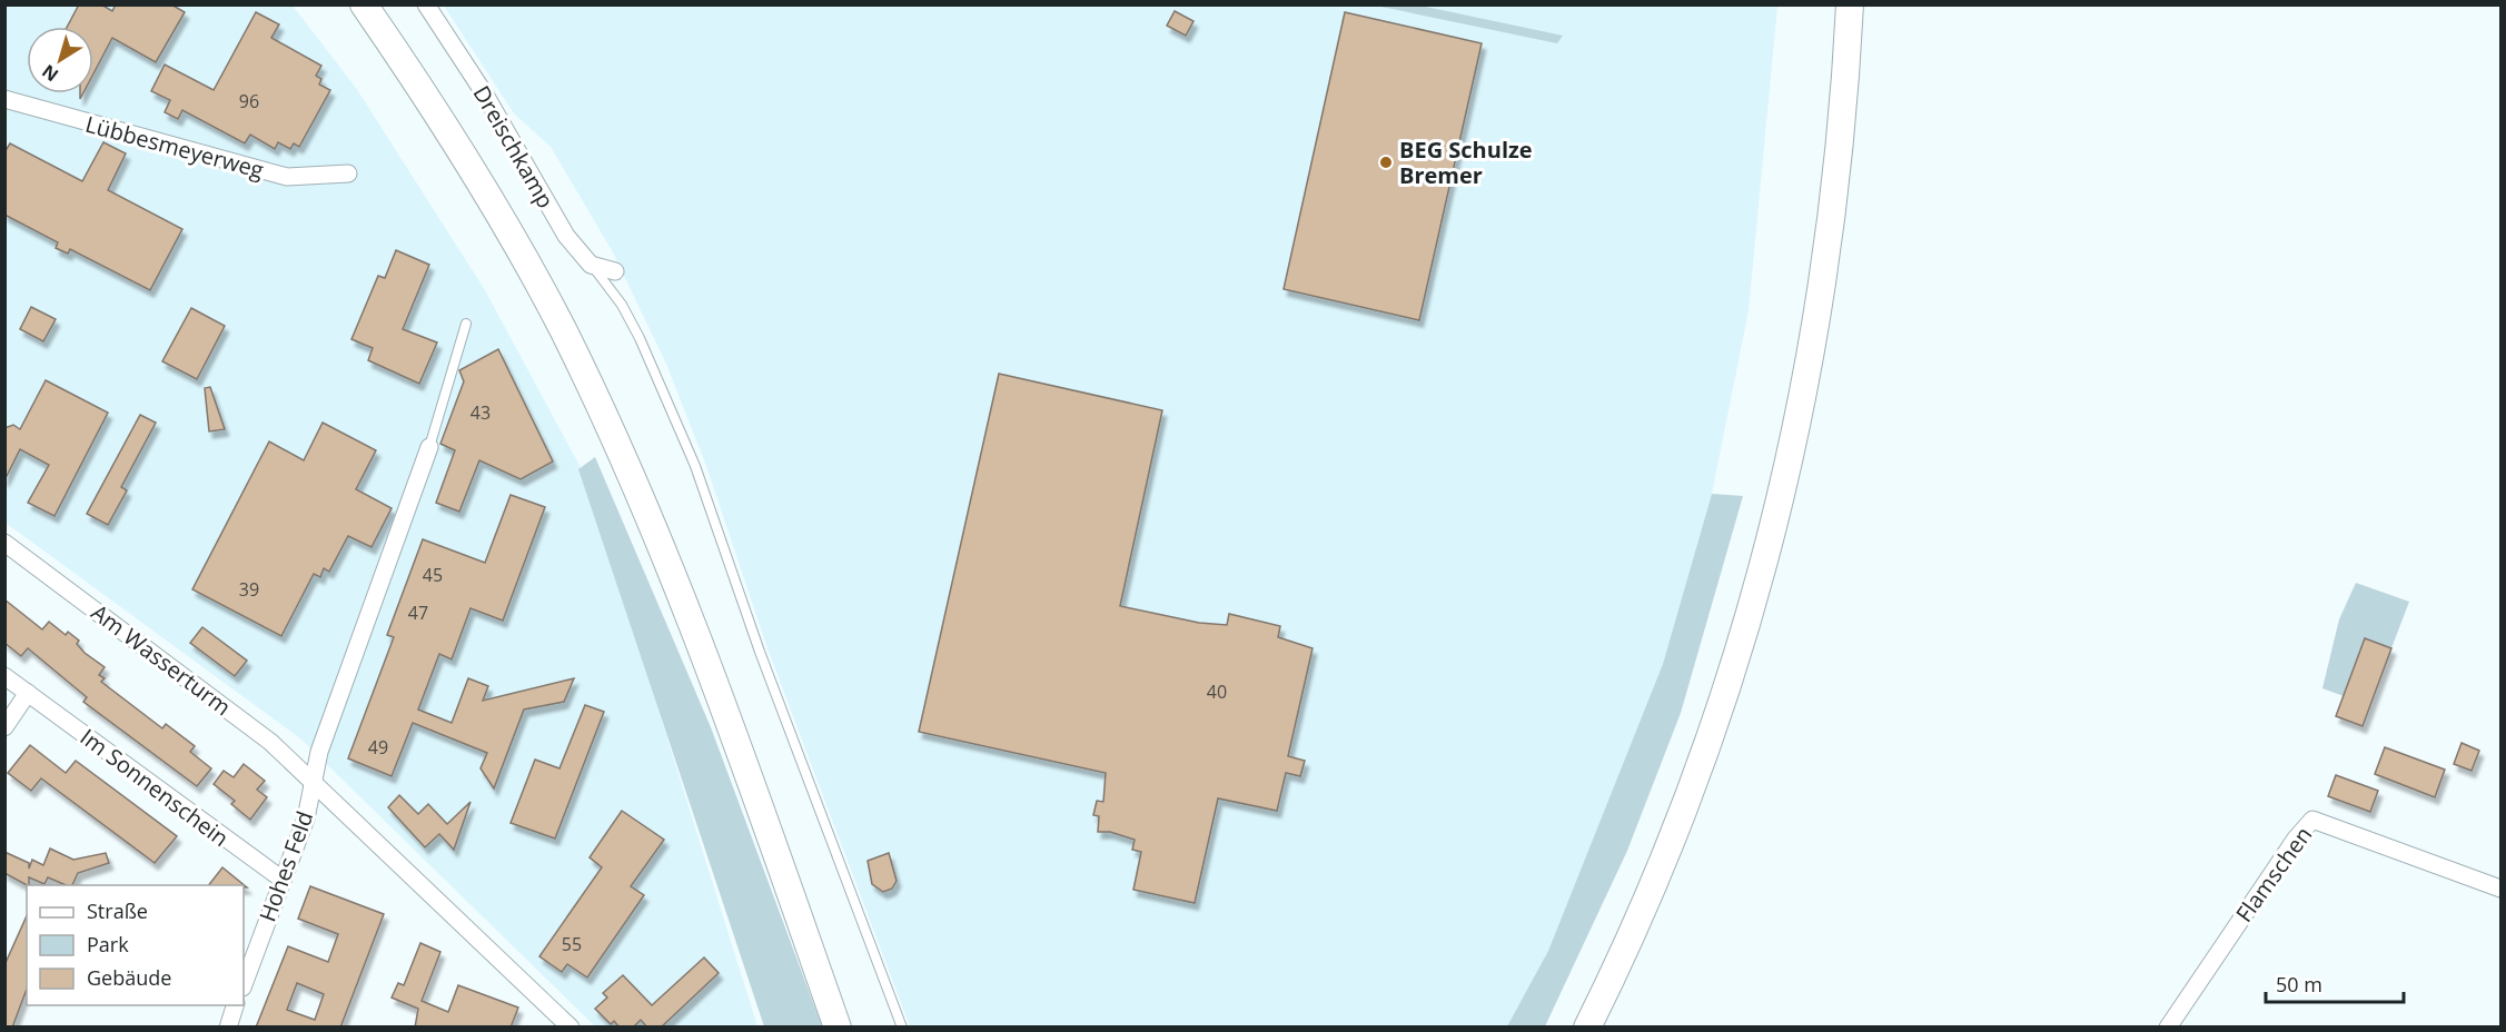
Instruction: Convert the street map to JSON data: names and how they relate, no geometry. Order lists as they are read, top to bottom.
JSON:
{
  "streets": {
    "street": [
      "Lübbesmeyerweg",
      "Dreischkamp",
      "Am Wasserturm",
      "Im Sonnenschein",
      "Hohes Feld",
      "Flamschen"
    ]
  },
  "crossings": [
    ["Am Wasserturm", "Hohes Feld"],
    ["Im Sonnenschein", "Hohes Feld"]
  ],
  "places": ["BEG Schulze Bremer"],
  "house_numbers": [
    "96",
    "43",
    "45",
    "39",
    "47",
    "40",
    "49",
    "55"
  ],
  "legend": ["Straße", "Park", "Gebäude"],
  "scale_bar": "50 m",
  "north": "bottom left"
}
